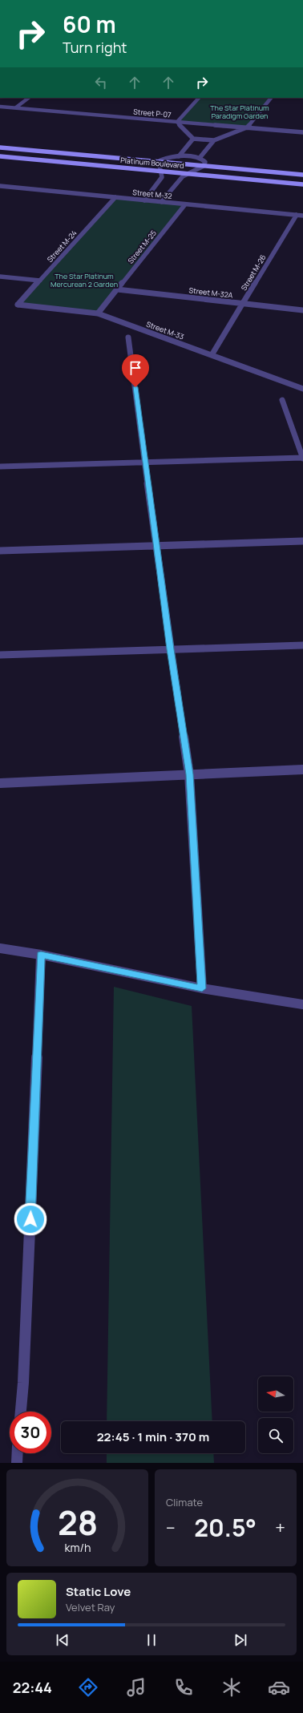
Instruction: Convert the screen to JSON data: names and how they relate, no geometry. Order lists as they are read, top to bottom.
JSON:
{
  "streets": {
    "street": [
      "Street P-07",
      "Platinum Boulevard",
      "Street M-32",
      "Street M-24",
      "Street M-25",
      "Street M-26",
      "Street M-32A",
      "Street M-33"
    ]
  },
  "crossings": [
    ["Street M-32", "Street M-24"],
    ["Street M-32", "Street M-25"],
    ["Street M-32", "Street M-26"],
    ["Street M-24", "Street M-33"],
    ["Street M-25", "Street M-32A"],
    ["Street M-25", "Street M-33"],
    ["Street M-26", "Street M-32A"],
    ["Street M-26", "Street M-33"]
  ],
  "parks": ["The Star Platinum Paradigm Garden", "The Star Platinum Mercurean 2 Garden"],
  "north": "left",
  "page": {
    "turn": ["60 m", "Turn right"],
    "limit": "30",
    "trip": "22:45 · 1 min · 370 m",
    "tile": "Climate",
    "heat": ["−", "20.5°", "+"],
    "song": ["Static Love", "Velvet Ray"],
    "tabs": "22:44",
    "gauge": ["28", "km/h"]
  }
}
